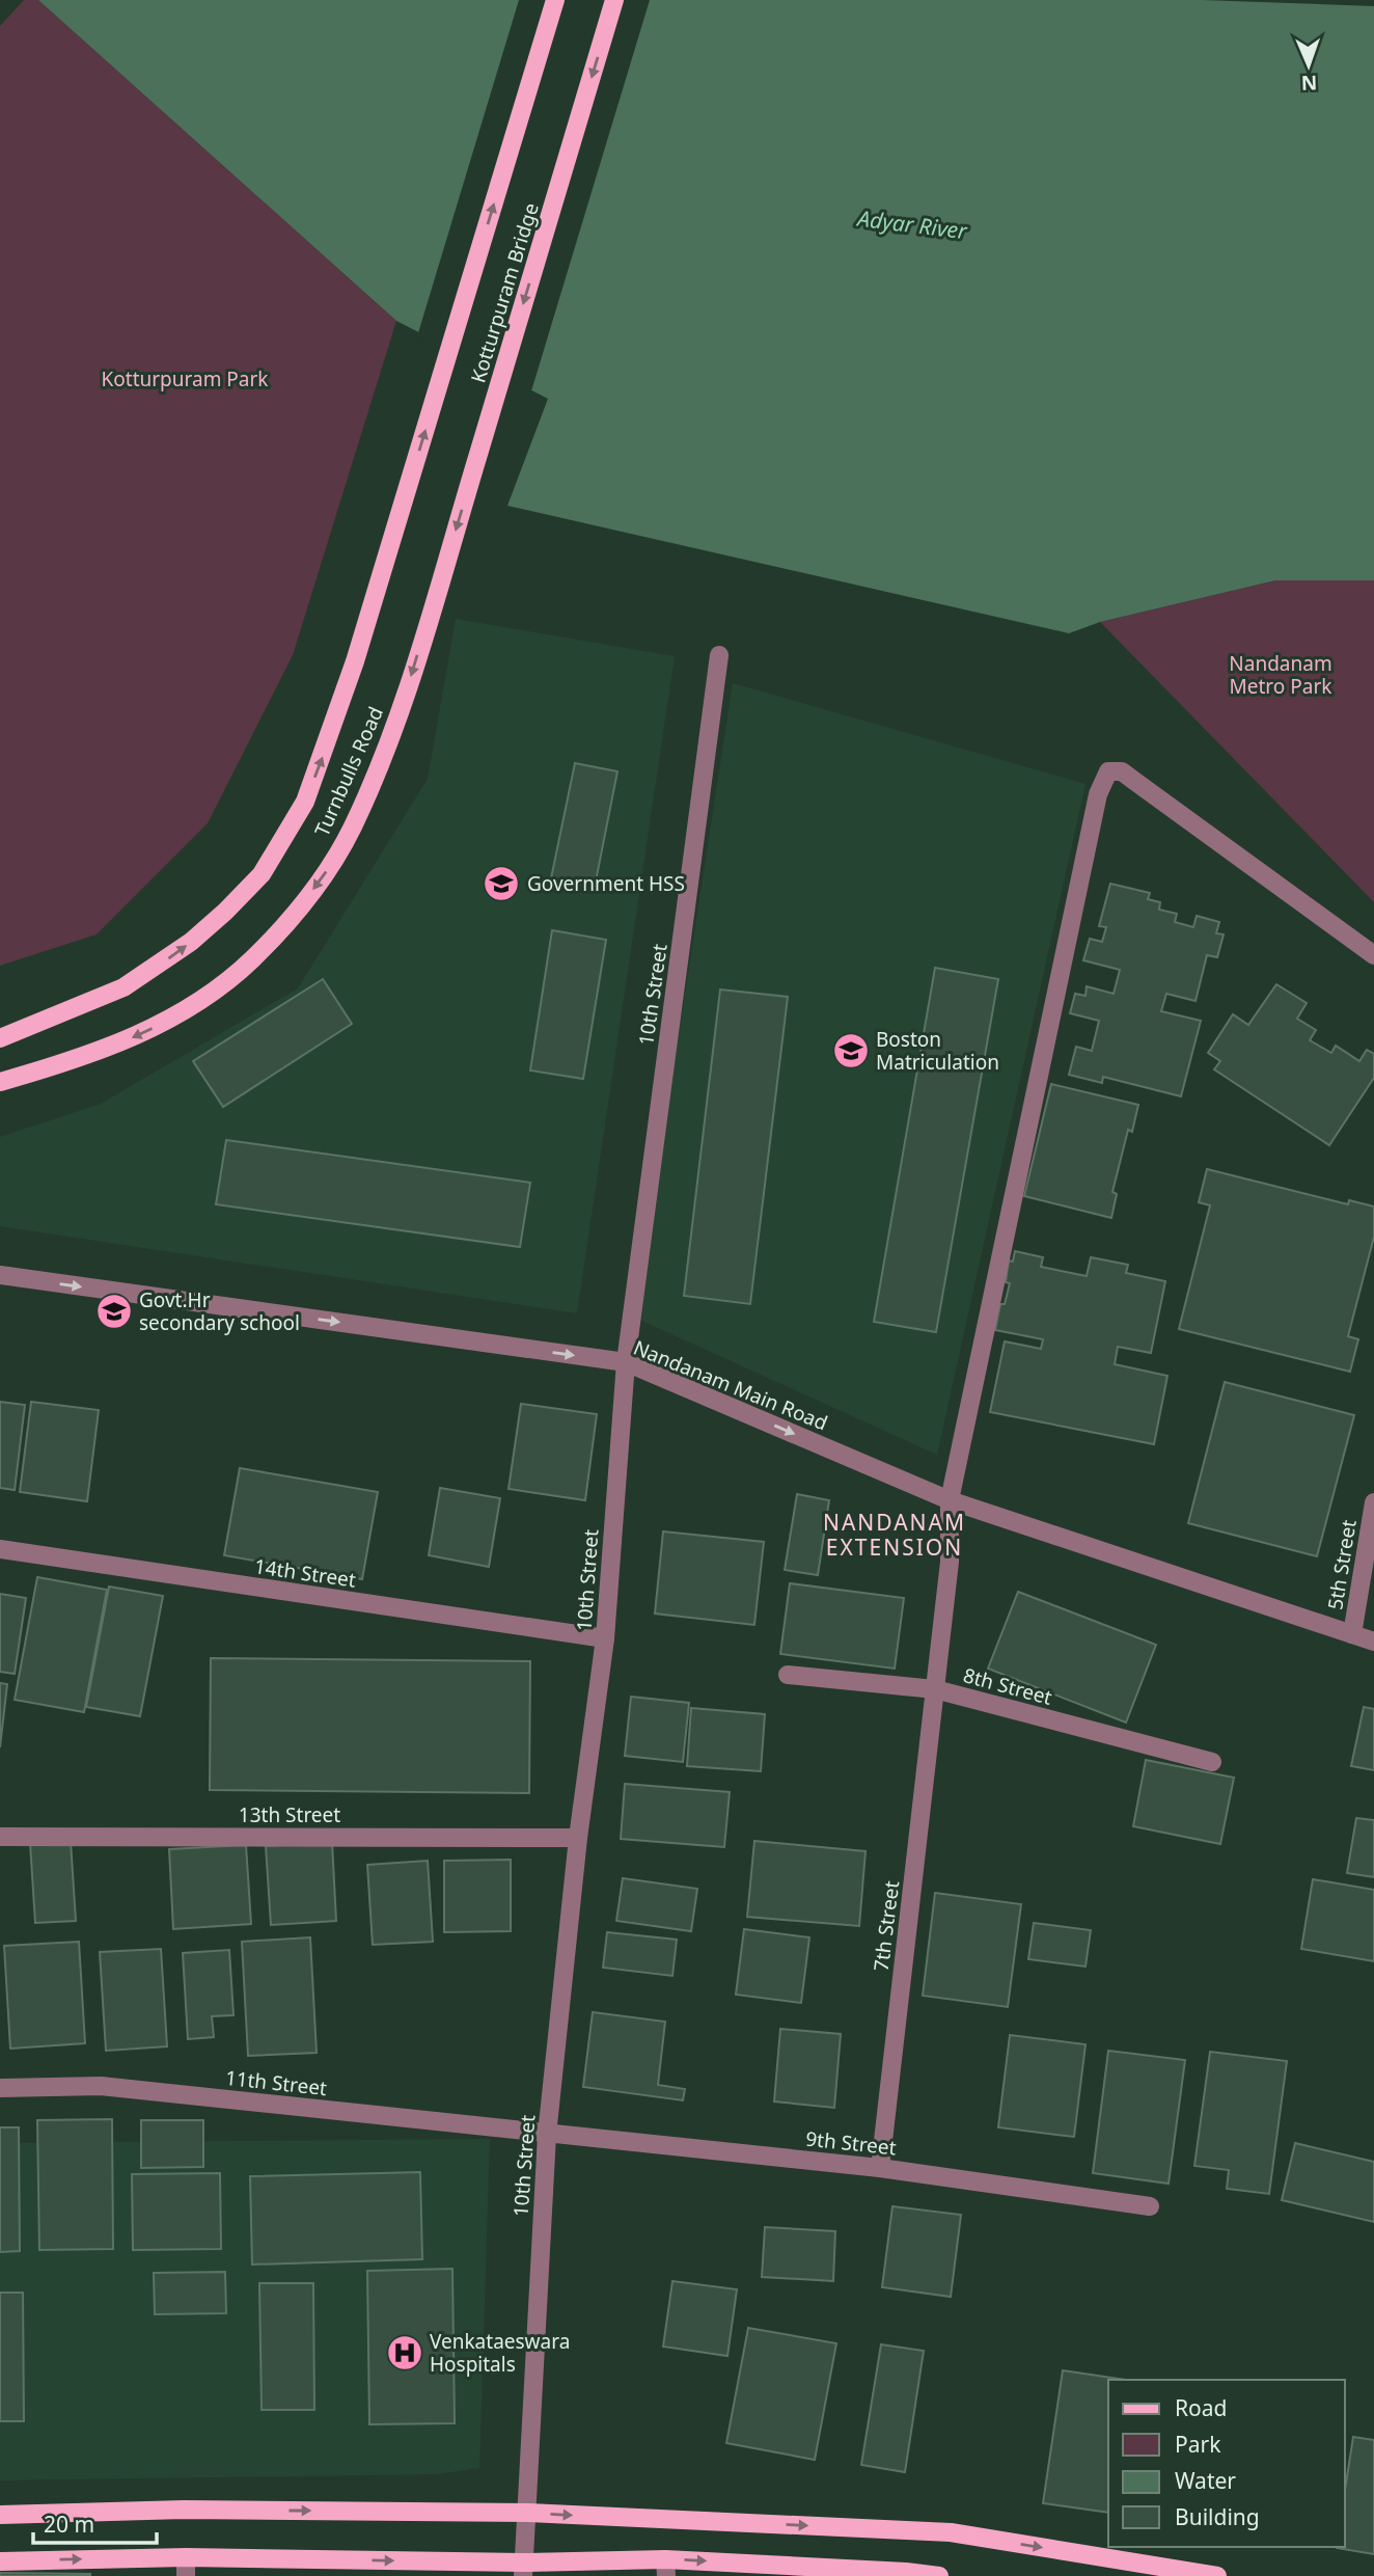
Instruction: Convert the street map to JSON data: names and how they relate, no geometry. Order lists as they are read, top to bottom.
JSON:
{
  "streets": {
    "main road": ["Kotturpuram Bridge", "Turnbulls Road"],
    "street": [
      "10th Street",
      "Nandanam Main Road",
      "5th Street",
      "14th Street",
      "8th Street",
      "13th Street",
      "7th Street",
      "11th Street",
      "9th Street"
    ]
  },
  "crossings": [
    ["Kotturpuram Bridge", "Turnbulls Road"],
    ["10th Street", "Nandanam Main Road"],
    ["10th Street", "14th Street"],
    ["10th Street", "13th Street"],
    ["10th Street", "11th Street"],
    ["10th Street", "9th Street"],
    ["Nandanam Main Road", "5th Street"],
    ["Nandanam Main Road", "7th Street"],
    ["8th Street", "7th Street"],
    ["7th Street", "9th Street"],
    ["11th Street", "9th Street"]
  ],
  "one_way": ["Nandanam Main Road"],
  "districts": ["NANDANAM EXTENSION"],
  "water": ["Adyar River"],
  "parks": ["Kotturpuram Park", "Nandanam Metro Park"],
  "places": {
    "school or university": ["Government HSS", "Boston Matriculation", "Govt.Hr secondary school"],
    "hospital": ["Venkataeswara Hospitals"]
  },
  "legend": [
    "Road",
    "Park",
    "Water",
    "Building"
  ],
  "scale_bar": "20 m",
  "north": "bottom"
}
